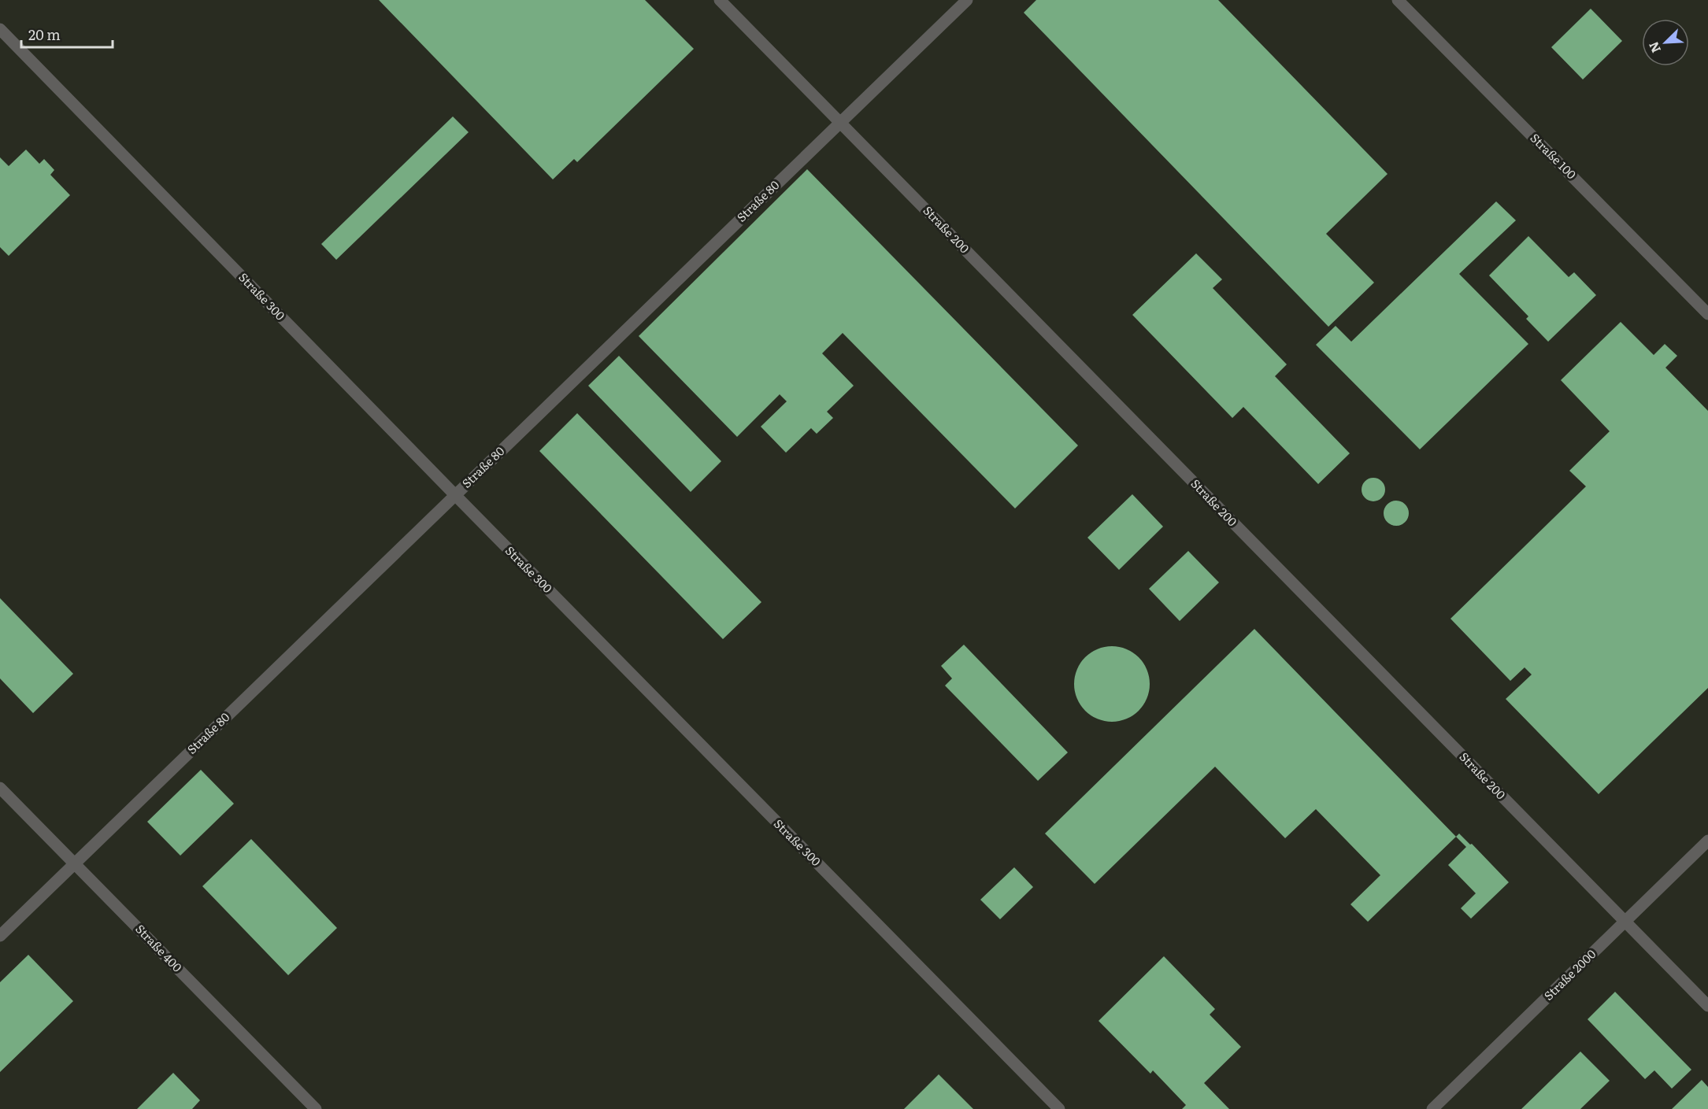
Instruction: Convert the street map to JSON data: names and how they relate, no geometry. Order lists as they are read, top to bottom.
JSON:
{
  "streets": {
    "lane": [
      "Straße 100",
      "Straße 80",
      "Straße 200",
      "Straße 300",
      "Straße 400",
      "Straße 2000"
    ]
  },
  "crossings": [
    ["Straße 80", "Straße 200"],
    ["Straße 80", "Straße 300"],
    ["Straße 80", "Straße 400"],
    ["Straße 200", "Straße 2000"]
  ],
  "scale_bar": "20 m",
  "north": "bottom left"
}
